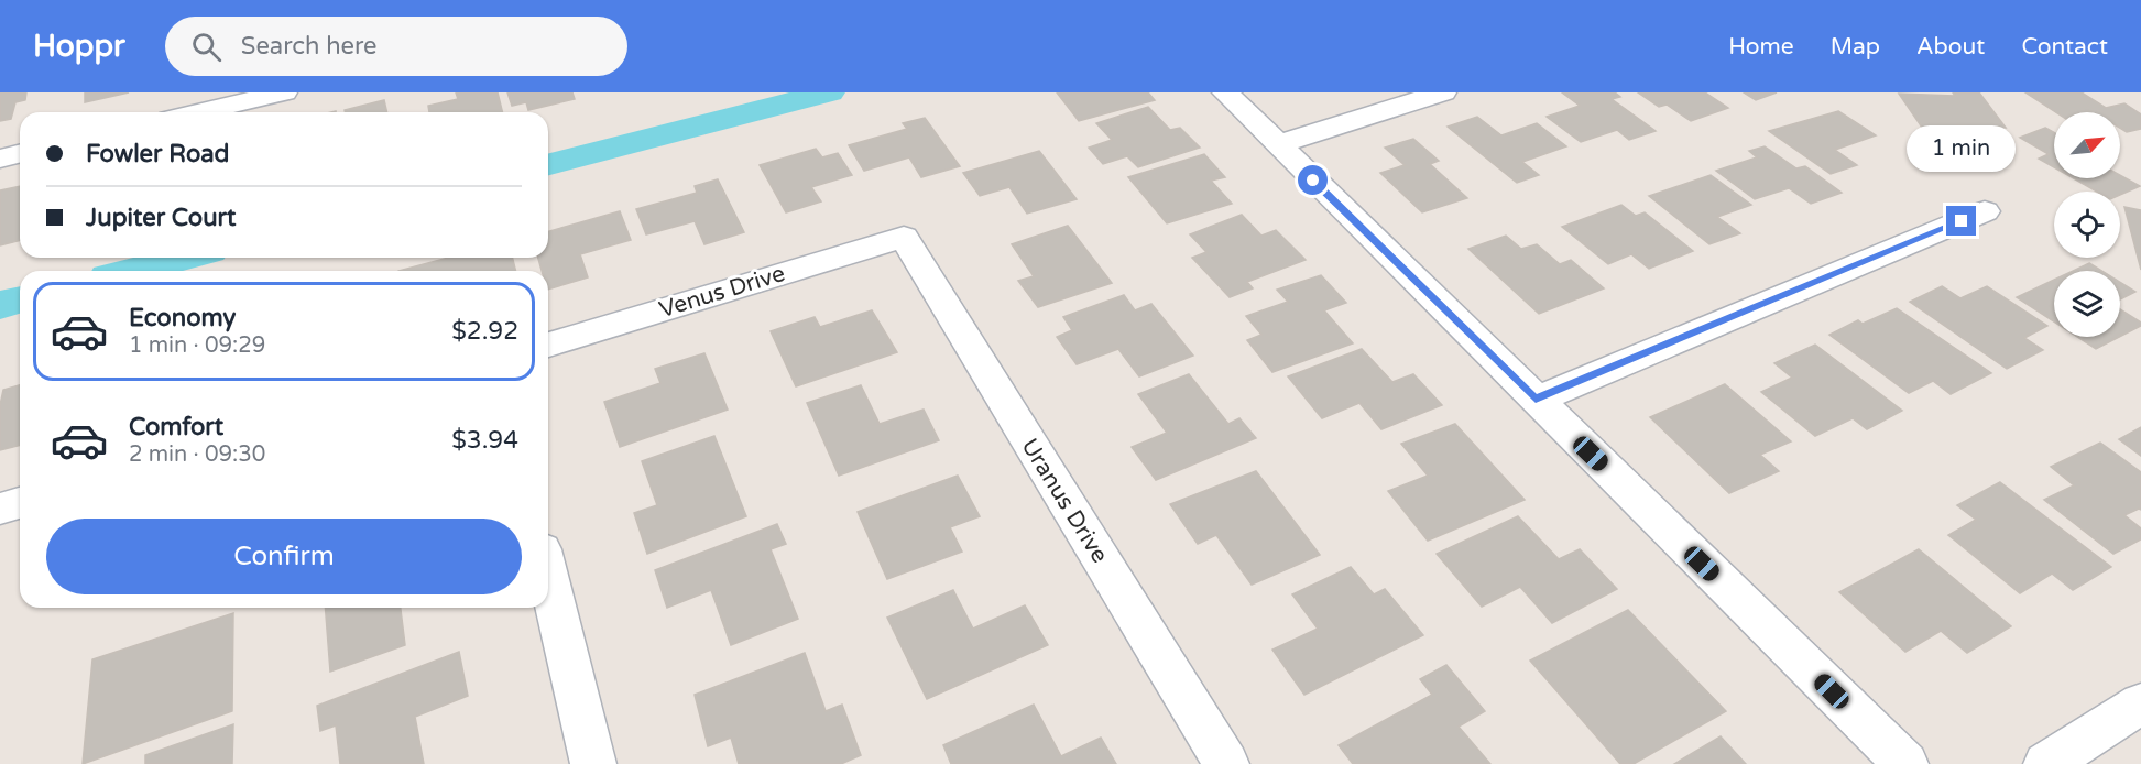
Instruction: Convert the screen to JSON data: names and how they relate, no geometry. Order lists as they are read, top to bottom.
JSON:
{
  "streets": {
    "street": ["Venus Drive", "Uranus Drive"]
  },
  "crossings": [
    ["Venus Drive", "Uranus Drive"]
  ],
  "north": "top right",
  "page": {
    "header": "Hoppr",
    "search": "Search here",
    "nav": [
      "Home",
      "Map",
      "About",
      "Contact"
    ],
    "banner": ["Fowler Road", "Jupiter Court"],
    "bubble": "1 min",
    "list": [
      {
        "name": "Economy",
        "note": "1 min · 09:29",
        "value": "$2.92"
      },
      {
        "name": "Comfort",
        "note": "2 min · 09:30",
        "value": "$3.94"
      }
    ],
    "buttons": "Confirm"
  }
}
